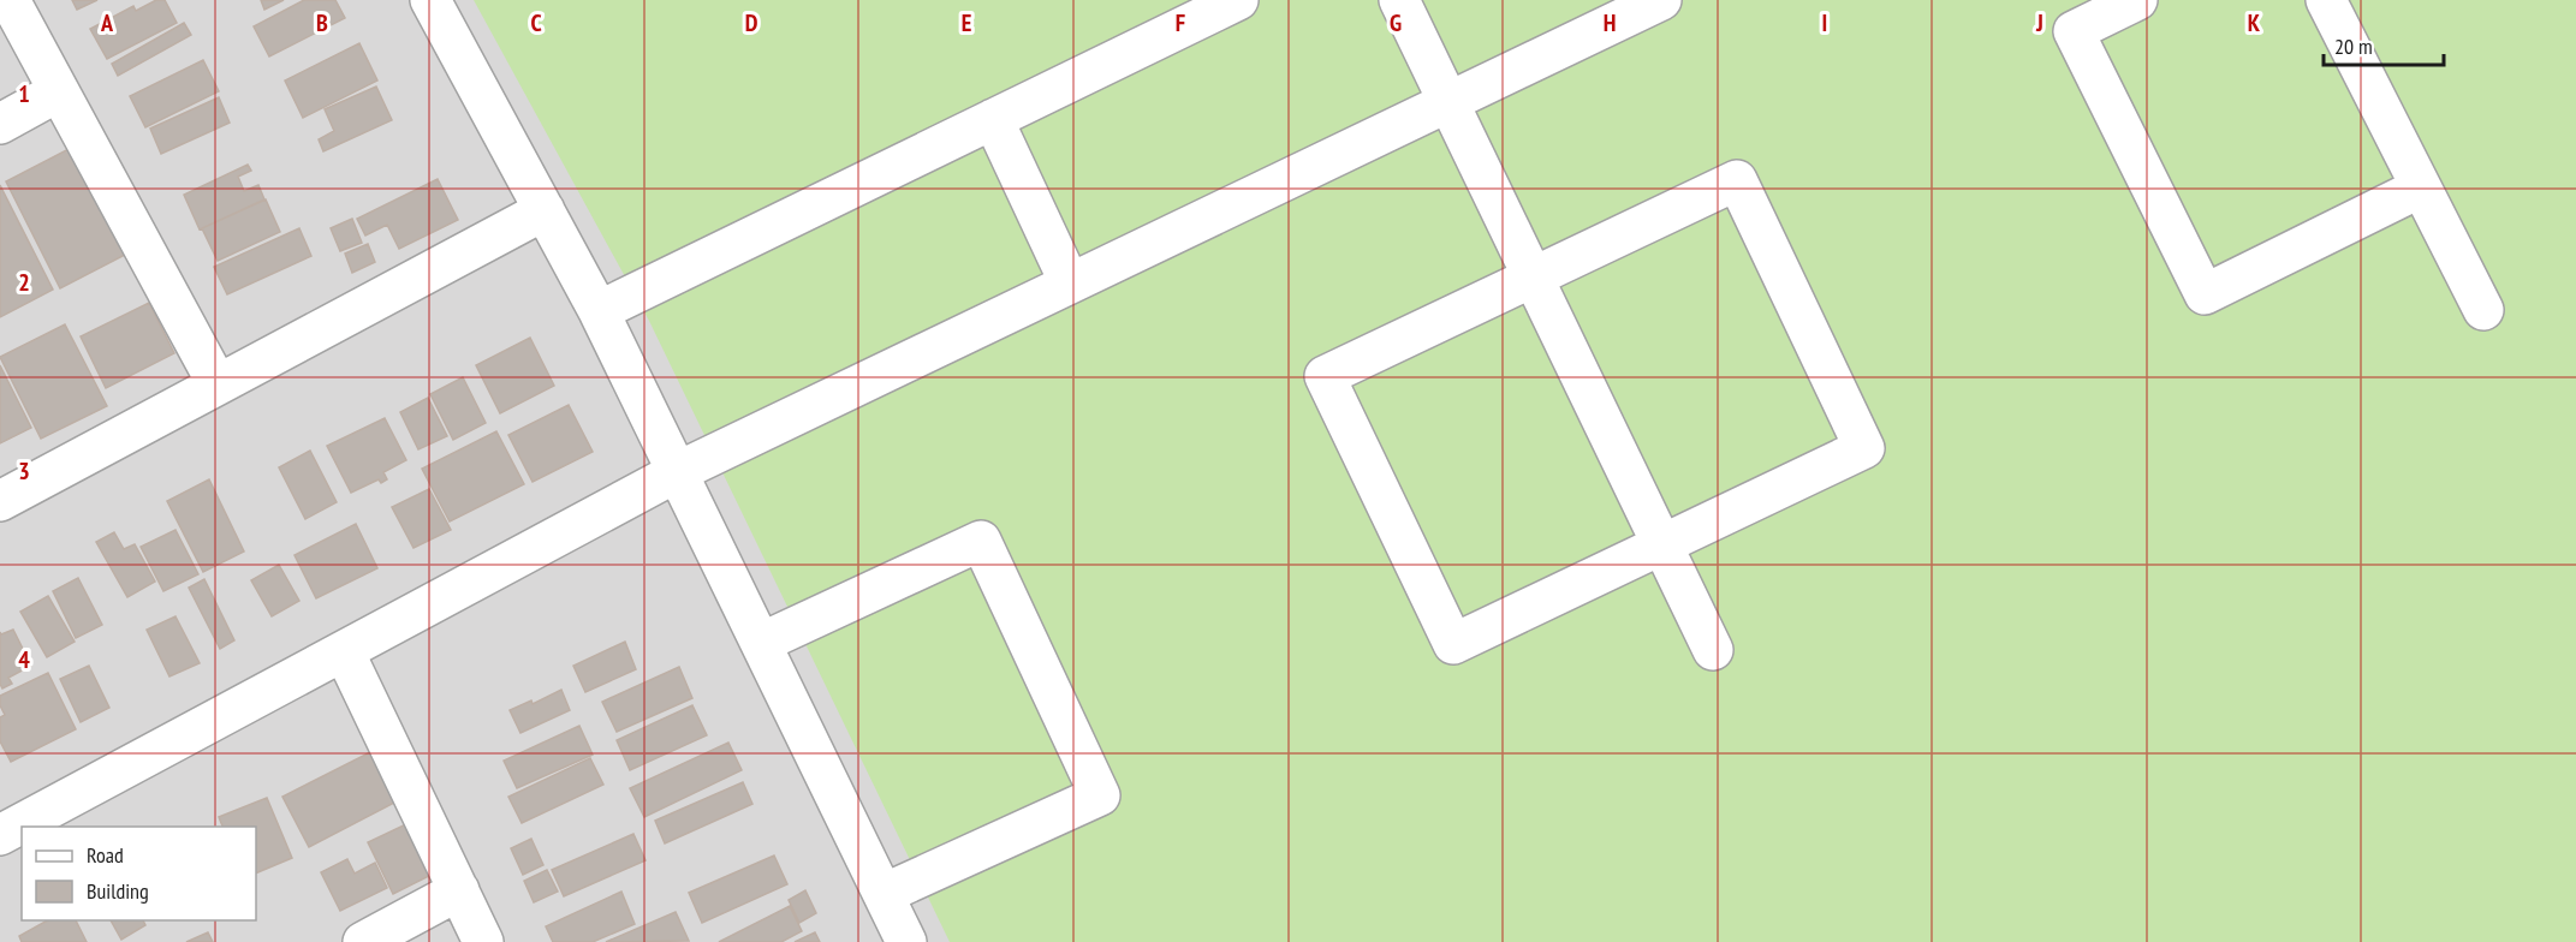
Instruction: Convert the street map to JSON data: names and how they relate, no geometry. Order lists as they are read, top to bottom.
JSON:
{
  "legend": ["Road", "Building"],
  "scale_bar": "20 m",
  "grid": {
    "columns": [
      "A",
      "B",
      "C",
      "D",
      "E",
      "F",
      "G",
      "H",
      "I",
      "J",
      "K"
    ],
    "rows": [
      "1",
      "2",
      "3",
      "4"
    ]
  }
}
